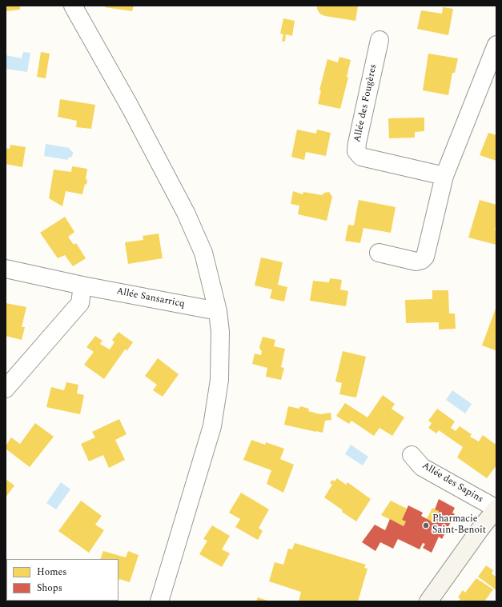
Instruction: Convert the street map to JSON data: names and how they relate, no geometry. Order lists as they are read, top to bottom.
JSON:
{
  "streets": {
    "street": ["Allée des Fougères", "Allée Sansarricq", "Allée des Sapins"]
  },
  "places": ["Pharmacie Saint-Benoît"],
  "legend": ["Homes", "Shops"]
}
